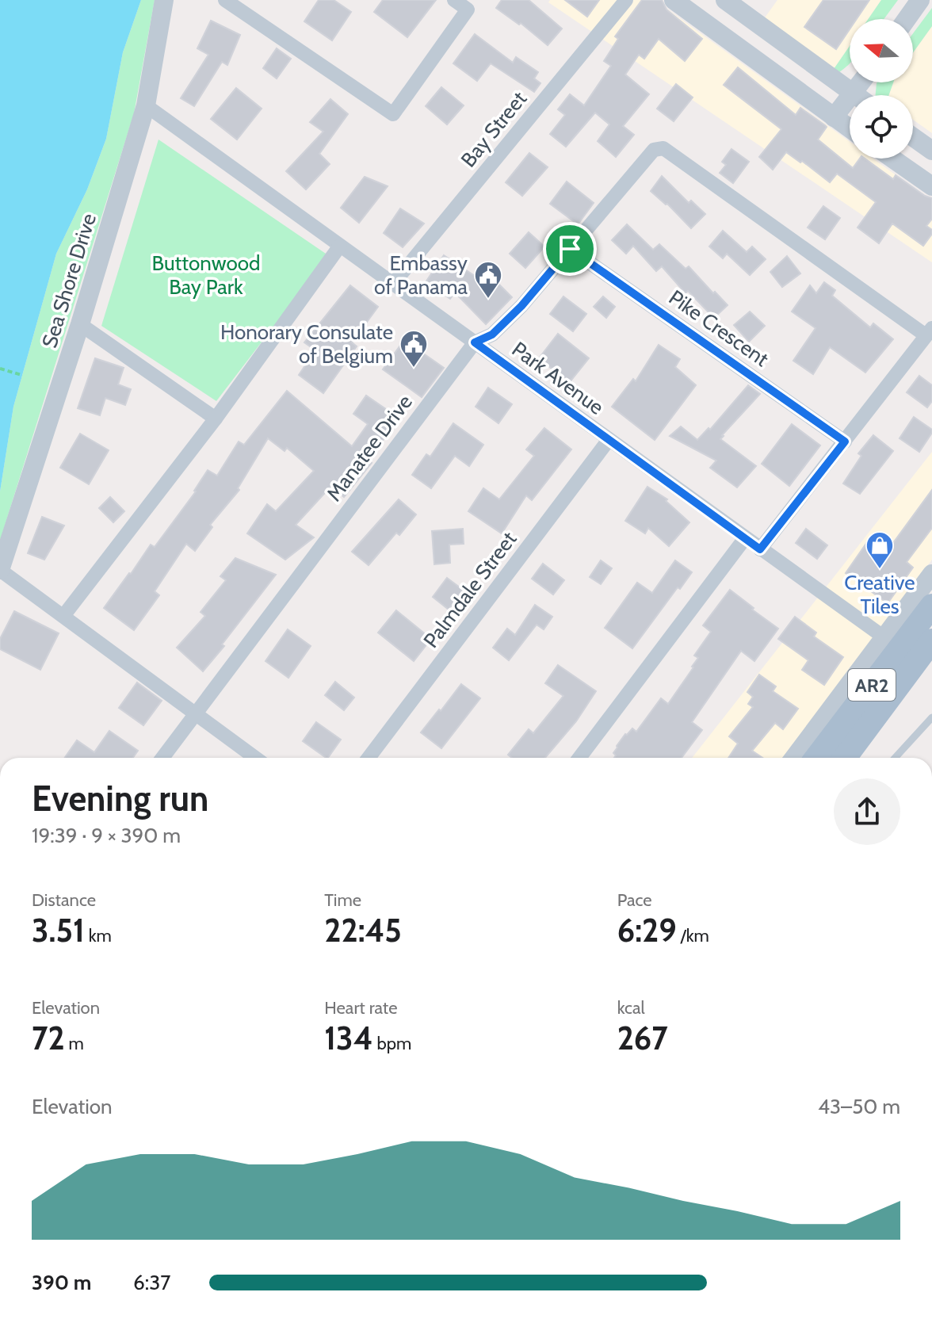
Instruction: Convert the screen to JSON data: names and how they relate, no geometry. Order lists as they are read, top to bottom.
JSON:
{
  "streets": {
    "main road": ["AR2"],
    "street": [
      "Bay Street",
      "Sea Shore Drive",
      "Pike Crescent",
      "Park Avenue",
      "Manatee Drive",
      "Palmdale Street"
    ]
  },
  "crossings": [
    ["Bay Street", "Park Avenue"],
    ["Sea Shore Drive", "Park Avenue"],
    ["Pike Crescent", "Manatee Drive"],
    ["Park Avenue", "Manatee Drive"],
    ["Park Avenue", "Palmdale Street"]
  ],
  "parks": ["Buttonwood Bay Park"],
  "places": {
    "public building": ["Embassy of Panama", "Honorary Consulate of Belgium"],
    "shop": ["Creative Tiles"]
  },
  "north": "left",
  "page": {
    "heading": ["Evening run", "19:39 · 9 × 390 m"],
    "stats": [
      ["Distance", "3.51 km"],
      ["Time", "22:45"],
      ["Pace", "6:29 /km"],
      ["Elevation", "72 m"],
      ["Heart rate", "134 bpm"],
      ["kcal", "267"]
    ],
    "chart": ["Elevation", "43–50 m"],
    "list": [
      {
        "name": "390 m",
        "note": "6:37"
      }
    ]
  }
}
